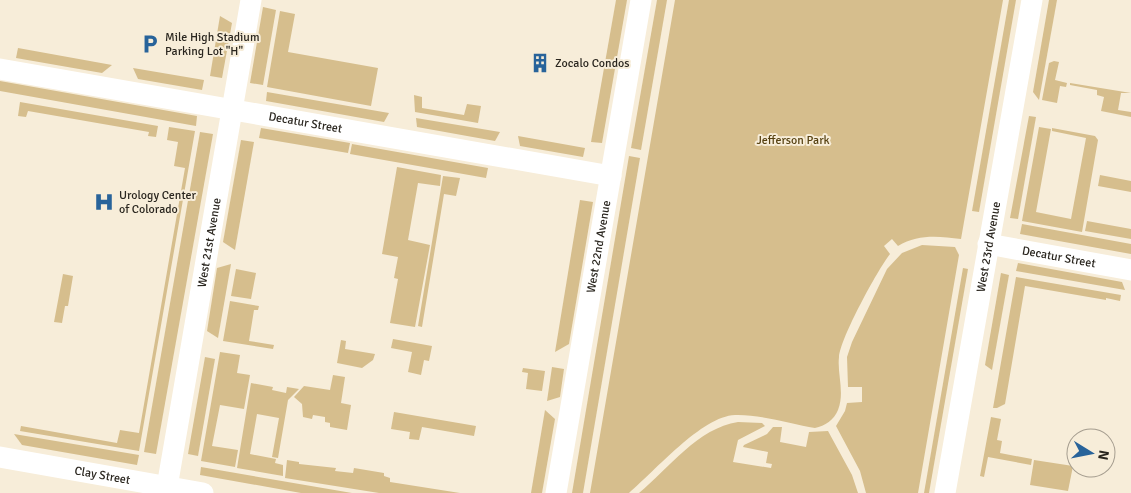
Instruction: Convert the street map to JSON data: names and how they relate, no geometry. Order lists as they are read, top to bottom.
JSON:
{
  "streets": {
    "street": [
      "Decatur Street",
      "West 21st Avenue",
      "West 22nd Avenue",
      "West 23rd Avenue",
      "Clay Street"
    ]
  },
  "crossings": [
    ["Decatur Street", "West 21st Avenue"],
    ["Decatur Street", "West 22nd Avenue"],
    ["Decatur Street", "West 23rd Avenue"],
    ["West 21st Avenue", "Clay Street"]
  ],
  "parks": ["Jefferson Park"],
  "places": {
    "parking": ["Mile High Stadium Parking Lot \"H\""],
    "building": ["Zocalo Condos"],
    "hospital": ["Urology Center of Colorado"]
  },
  "north": "right"
}
